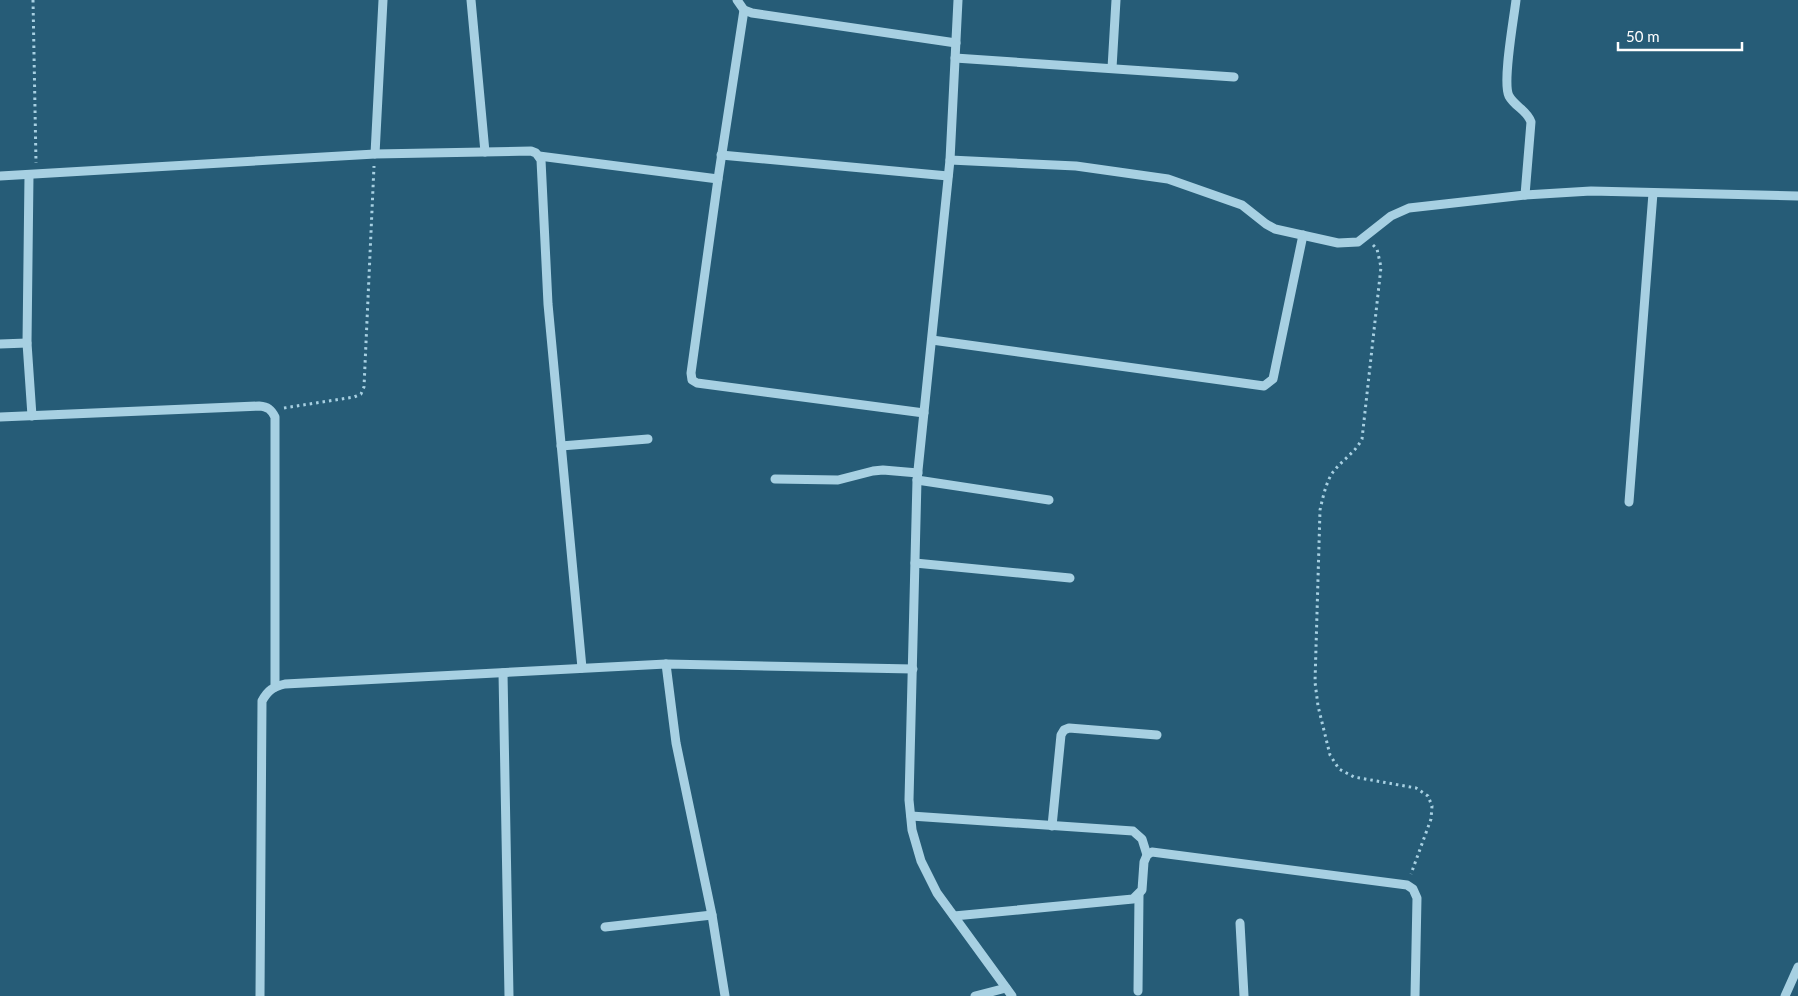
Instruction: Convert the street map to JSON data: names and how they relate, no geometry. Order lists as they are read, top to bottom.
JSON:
{
  "scale_bar": "50 m"
}
